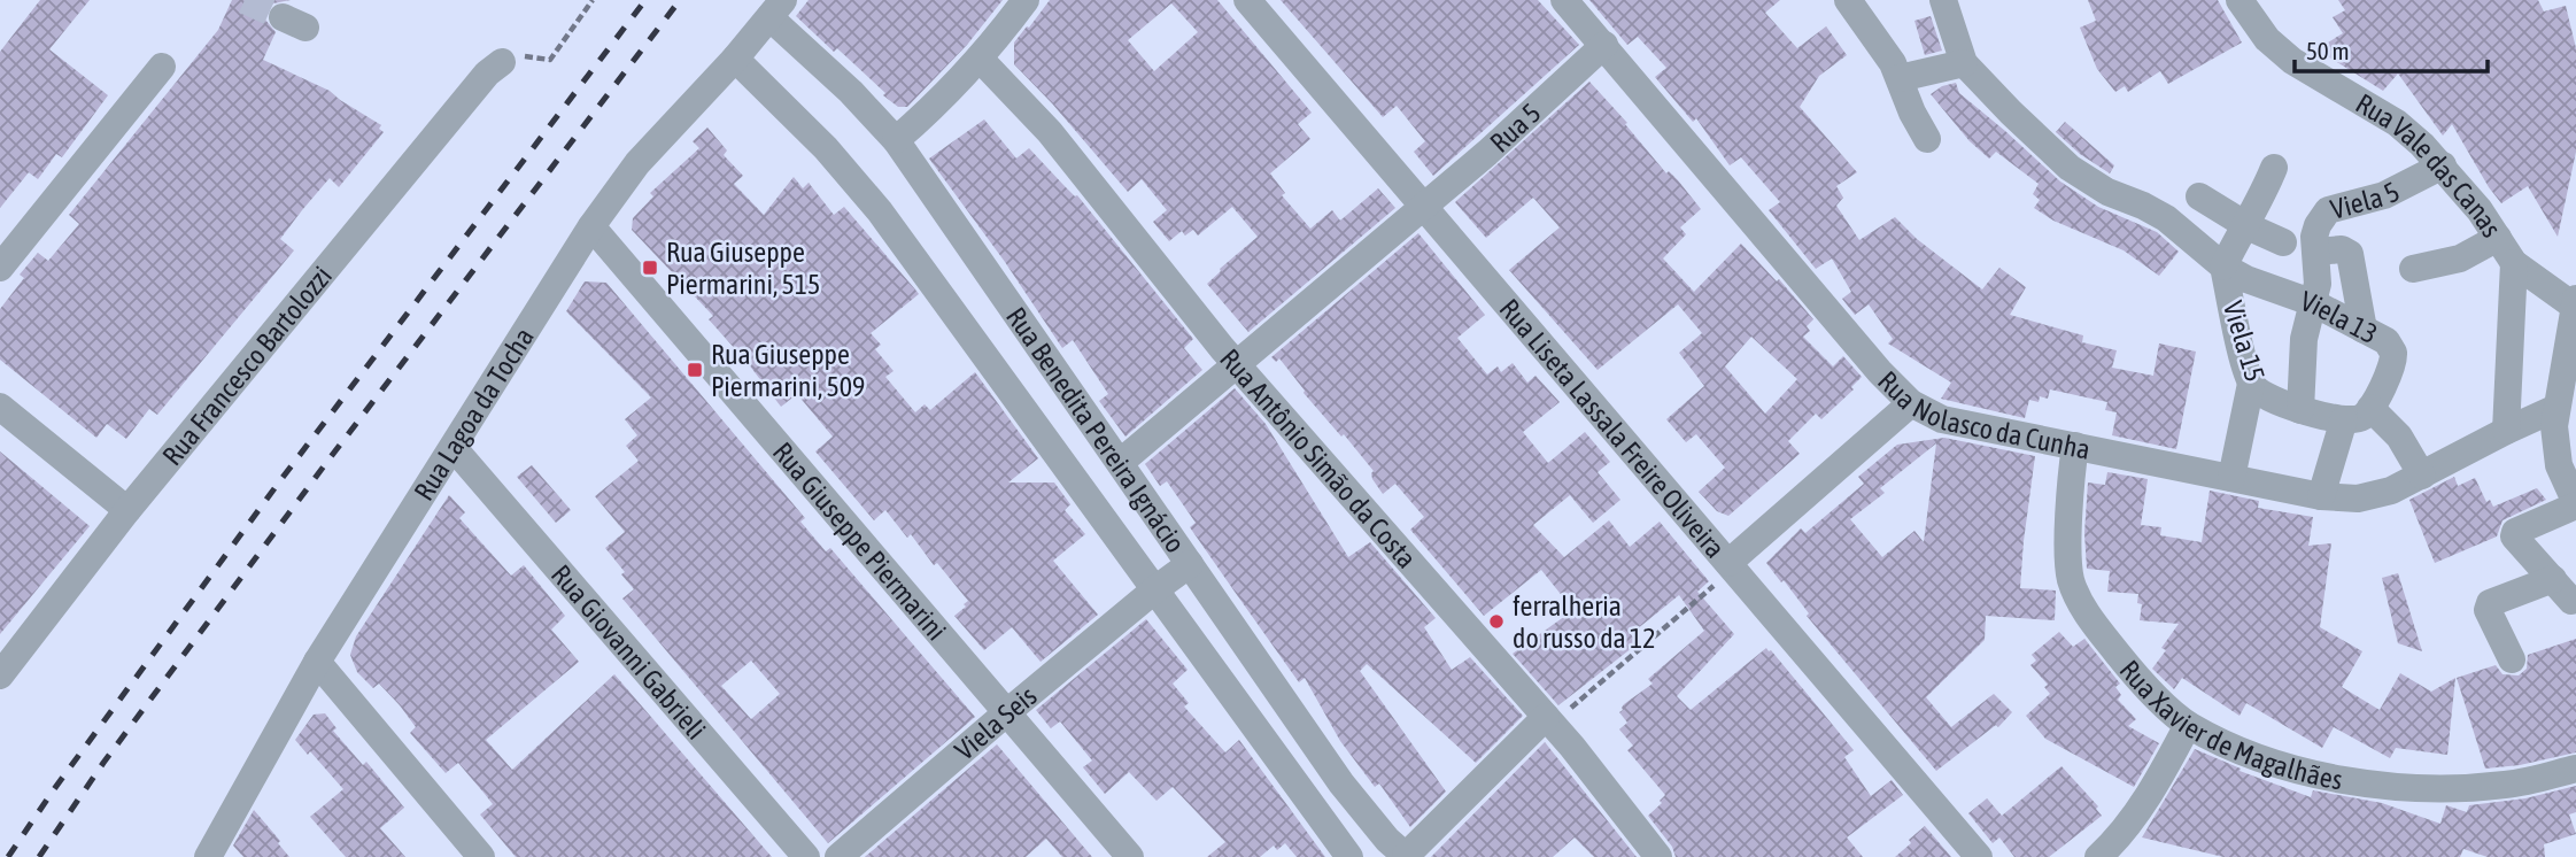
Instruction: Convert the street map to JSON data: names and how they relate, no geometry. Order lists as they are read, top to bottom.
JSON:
{
  "streets": {
    "street": [
      "Rua 5",
      "Rua Vale das Canas",
      "Viela 5",
      "Viela 13",
      "Viela 15",
      "Rua Francesco Bartolozzi",
      "Rua Nolasco da Cunha",
      "Rua Lagoa da Tocha",
      "Rua Liseta Lassala Freire Oliveira",
      "Rua Benedita Pereira Ignácio",
      "Rua Antônio Simão da Costa",
      "Rua Giuseppe Piermarini",
      "Rua Giovanni Gabrieli",
      "Rua Xavier de Magalhães",
      "Viela Seis"
    ]
  },
  "crossings": [
    ["Rua 5", "Rua Nolasco da Cunha"],
    ["Rua 5", "Rua Liseta Lassala Freire Oliveira"],
    ["Rua 5", "Rua Benedita Pereira Ignácio"],
    ["Rua 5", "Rua Antônio Simão da Costa"],
    ["Rua Vale das Canas", "Viela 5"],
    ["Viela 5", "Viela 13"],
    ["Viela 5", "Viela 15"],
    ["Viela 13", "Viela 15"],
    ["Rua Nolasco da Cunha", "Rua Xavier de Magalhães"],
    ["Rua Lagoa da Tocha", "Rua Benedita Pereira Ignácio"],
    ["Rua Lagoa da Tocha", "Rua Giuseppe Piermarini"],
    ["Rua Lagoa da Tocha", "Rua Giovanni Gabrieli"],
    ["Rua Benedita Pereira Ignácio", "Viela Seis"],
    ["Rua Giuseppe Piermarini", "Viela Seis"]
  ],
  "places": {
    "transit": ["Rua Giuseppe Piermarini, 515", "Rua Giuseppe Piermarini, 509"],
    "other": ["ferralheria do russo da 12"]
  },
  "scale_bar": "50 m"
}
